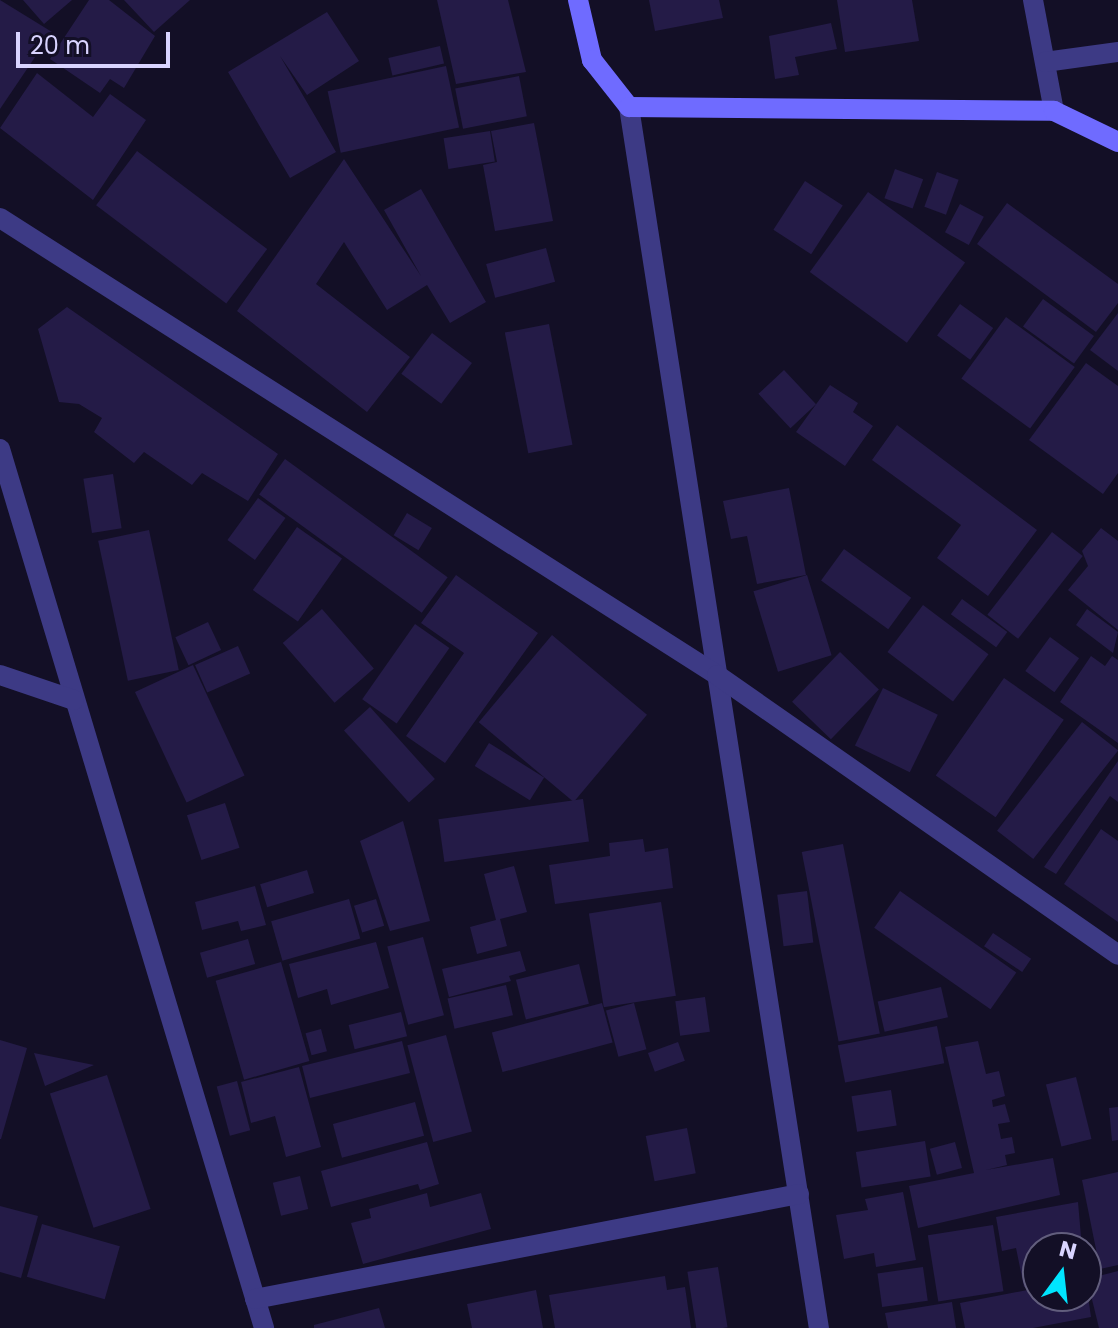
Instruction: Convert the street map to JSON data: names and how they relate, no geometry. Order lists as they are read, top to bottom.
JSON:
{
  "scale_bar": "20 m",
  "north": "top"
}
